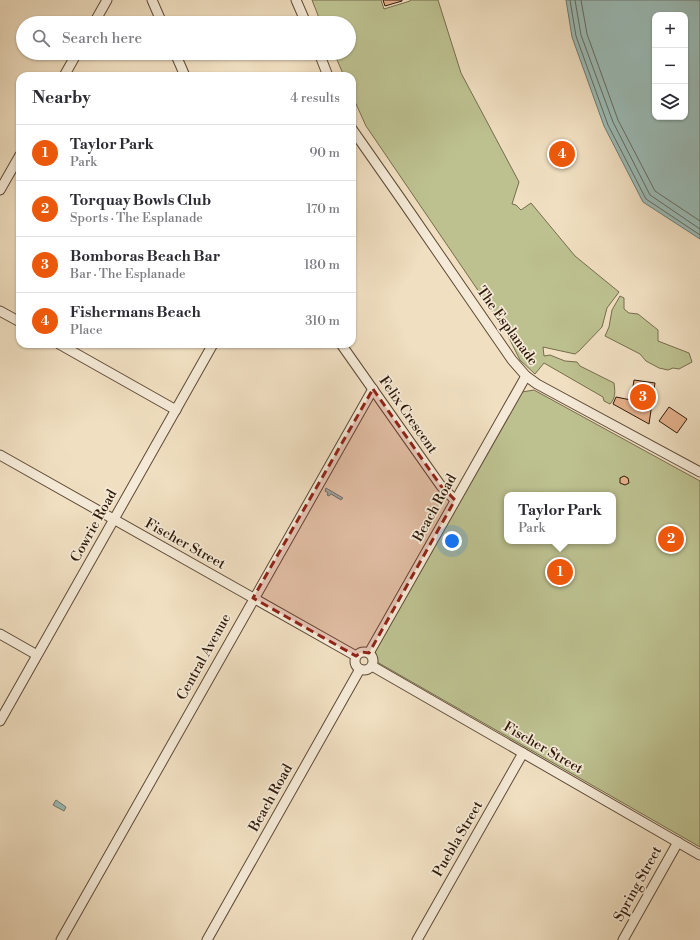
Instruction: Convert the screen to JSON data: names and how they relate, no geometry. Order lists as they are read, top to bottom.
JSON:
{
  "streets": {
    "street": [
      "The Esplanade",
      "Felix Crescent",
      "Beach Road",
      "Cowrie Road",
      "Fischer Street",
      "Central Avenue",
      "Puebla Street",
      "Spring Street"
    ]
  },
  "crossings": [
    ["The Esplanade", "Beach Road"],
    ["Felix Crescent", "Beach Road"],
    ["Felix Crescent", "Central Avenue"],
    ["Beach Road", "Fischer Street"],
    ["Cowrie Road", "Fischer Street"],
    ["Fischer Street", "Central Avenue"],
    ["Fischer Street", "Puebla Street"],
    ["Fischer Street", "Spring Street"]
  ],
  "page": {
    "map_buttons": ["+", "−"],
    "search": "Search here",
    "heading": ["Nearby", "4 results"],
    "list": [
      {
        "mark": "1",
        "name": "Taylor Park",
        "note": "Park",
        "value": "90 m"
      },
      {
        "mark": "2",
        "name": "Torquay Bowls Club",
        "note": "Sports · The Esplanade",
        "value": "170 m"
      },
      {
        "mark": "3",
        "name": "Bomboras Beach Bar",
        "note": "Bar · The Esplanade",
        "value": "180 m"
      },
      {
        "mark": "4",
        "name": "Fishermans Beach",
        "note": "Place",
        "value": "310 m"
      }
    ],
    "pins": [
      "4",
      "3",
      "2",
      "1"
    ],
    "popup": ["Taylor Park", "Park"]
  }
}
